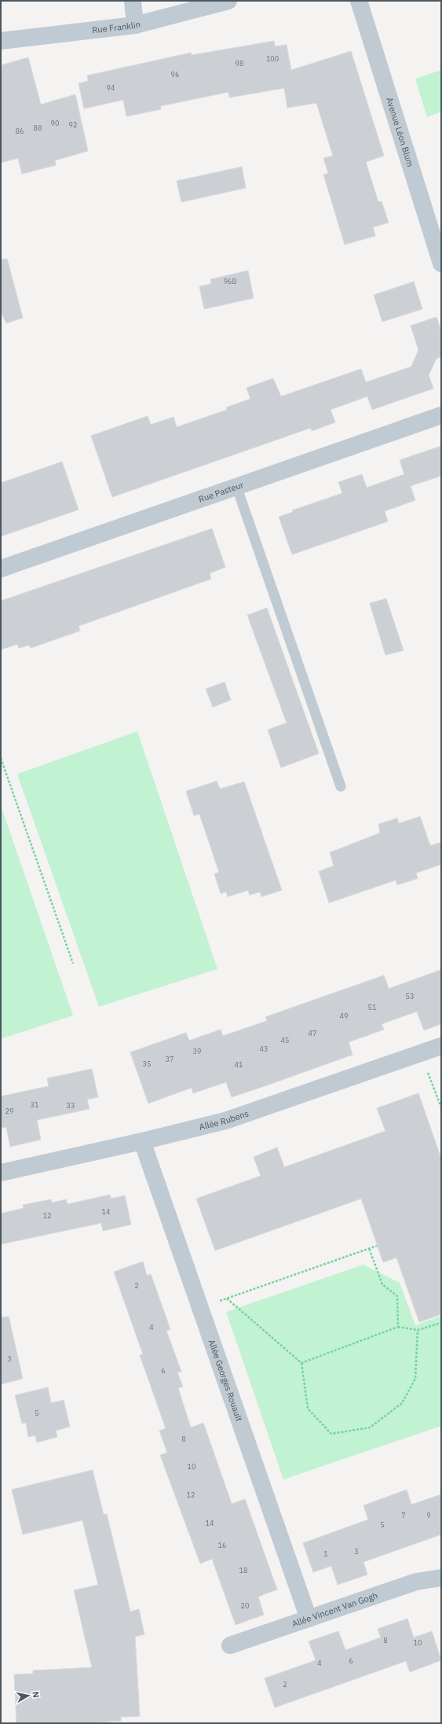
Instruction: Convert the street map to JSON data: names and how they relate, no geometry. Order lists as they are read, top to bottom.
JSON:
{
  "streets": {
    "street": [
      "Rue Franklin",
      "Avenue Léon Blum",
      "Rue Pasteur",
      "Allée Rubens",
      "Allée Georges Rouault",
      "Allée Vincent Van Gogh"
    ]
  },
  "crossings": [
    ["Allée Rubens", "Allée Georges Rouault"],
    ["Allée Georges Rouault", "Allée Vincent Van Gogh"]
  ],
  "house_numbers": [
    "100",
    "98",
    "96",
    "94",
    "90",
    "92",
    "88",
    "86",
    "96B",
    "53",
    "51",
    "49",
    "47",
    "45",
    "43",
    "39",
    "37",
    "35",
    "41",
    "31",
    "33",
    "29",
    "14",
    "12",
    "2",
    "4",
    "3",
    "6",
    "5",
    "8",
    "10",
    "12",
    "7",
    "9",
    "14",
    "5",
    "16",
    "3",
    "1",
    "18",
    "20",
    "8",
    "10",
    "6",
    "4",
    "2"
  ],
  "north": "right"
}
